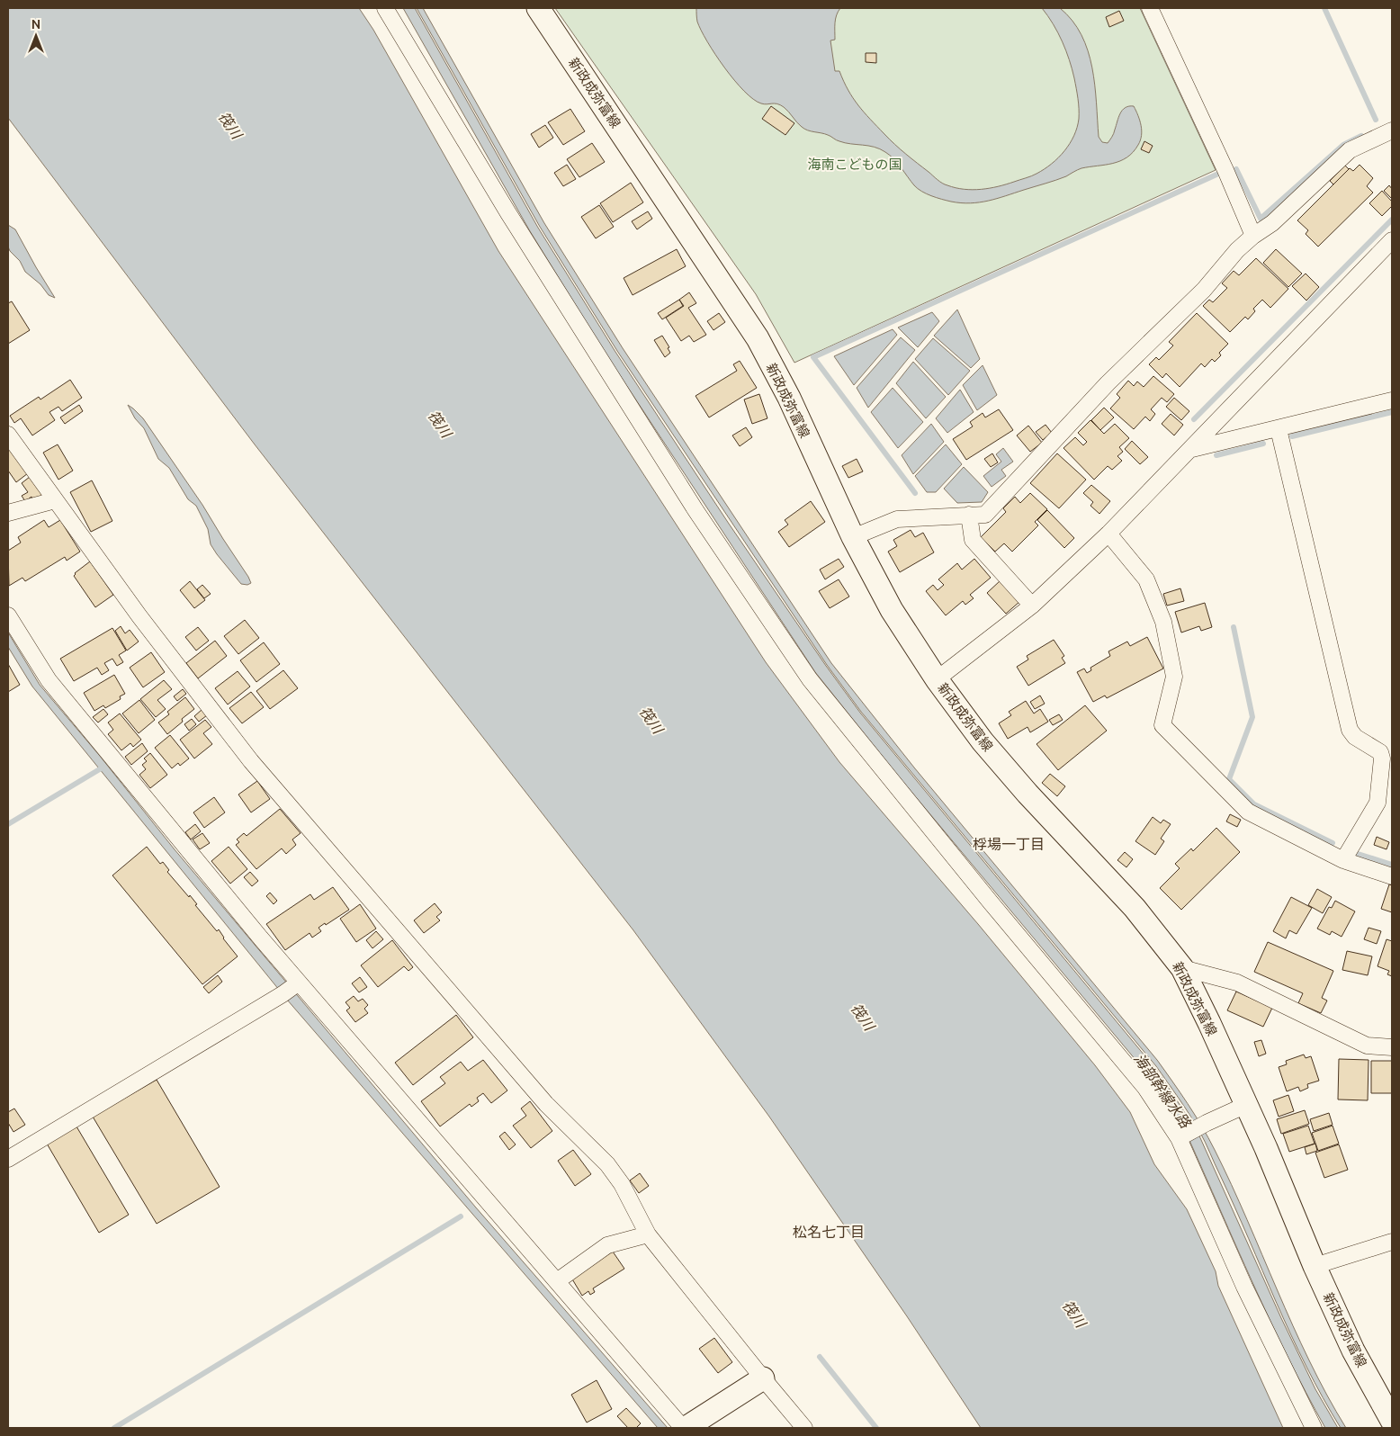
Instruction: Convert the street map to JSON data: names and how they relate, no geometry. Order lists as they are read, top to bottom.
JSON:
{
  "streets": {
    "main road": ["新政成弥富線"]
  },
  "districts": ["桴場一丁目", "松名七丁目"],
  "water": ["筏川", "海部幹線水路"],
  "parks": ["海南こどもの国"],
  "north": "top"
}
